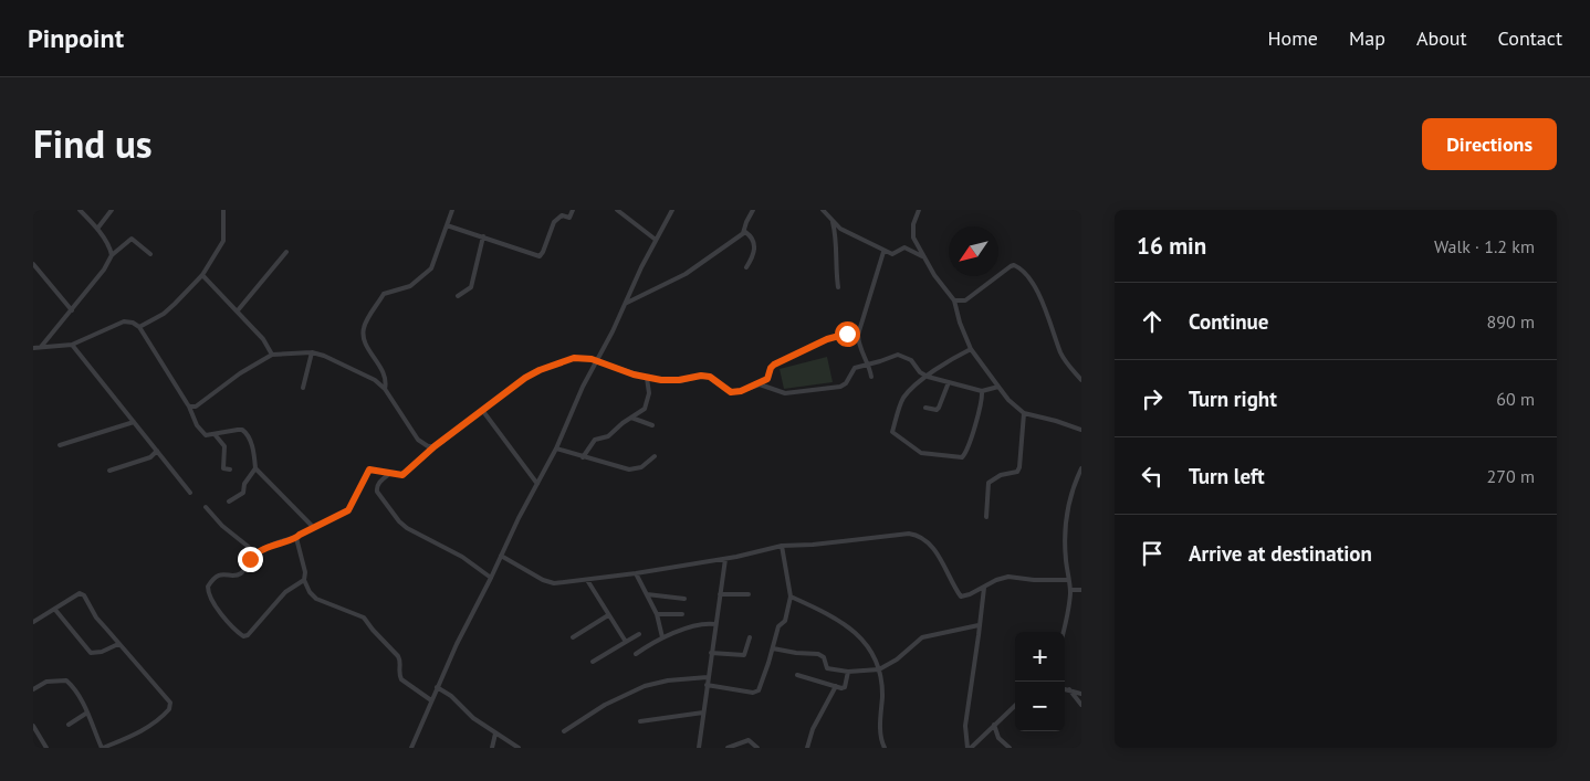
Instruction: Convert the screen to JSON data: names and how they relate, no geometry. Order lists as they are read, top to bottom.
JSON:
{
  "north": "bottom left",
  "page": {
    "header": "Pinpoint",
    "nav": [
      "Home",
      "Map",
      "About",
      "Contact"
    ],
    "title": "Find us",
    "buttons": "Directions",
    "heading": ["16 min", "Walk · 1.2 km"],
    "list": [
      ["Continue", "890 m"],
      ["Turn right", "60 m"],
      ["Turn left", "270 m"],
      "Arrive at destination"
    ],
    "map_buttons": ["+", "−"]
  }
}
